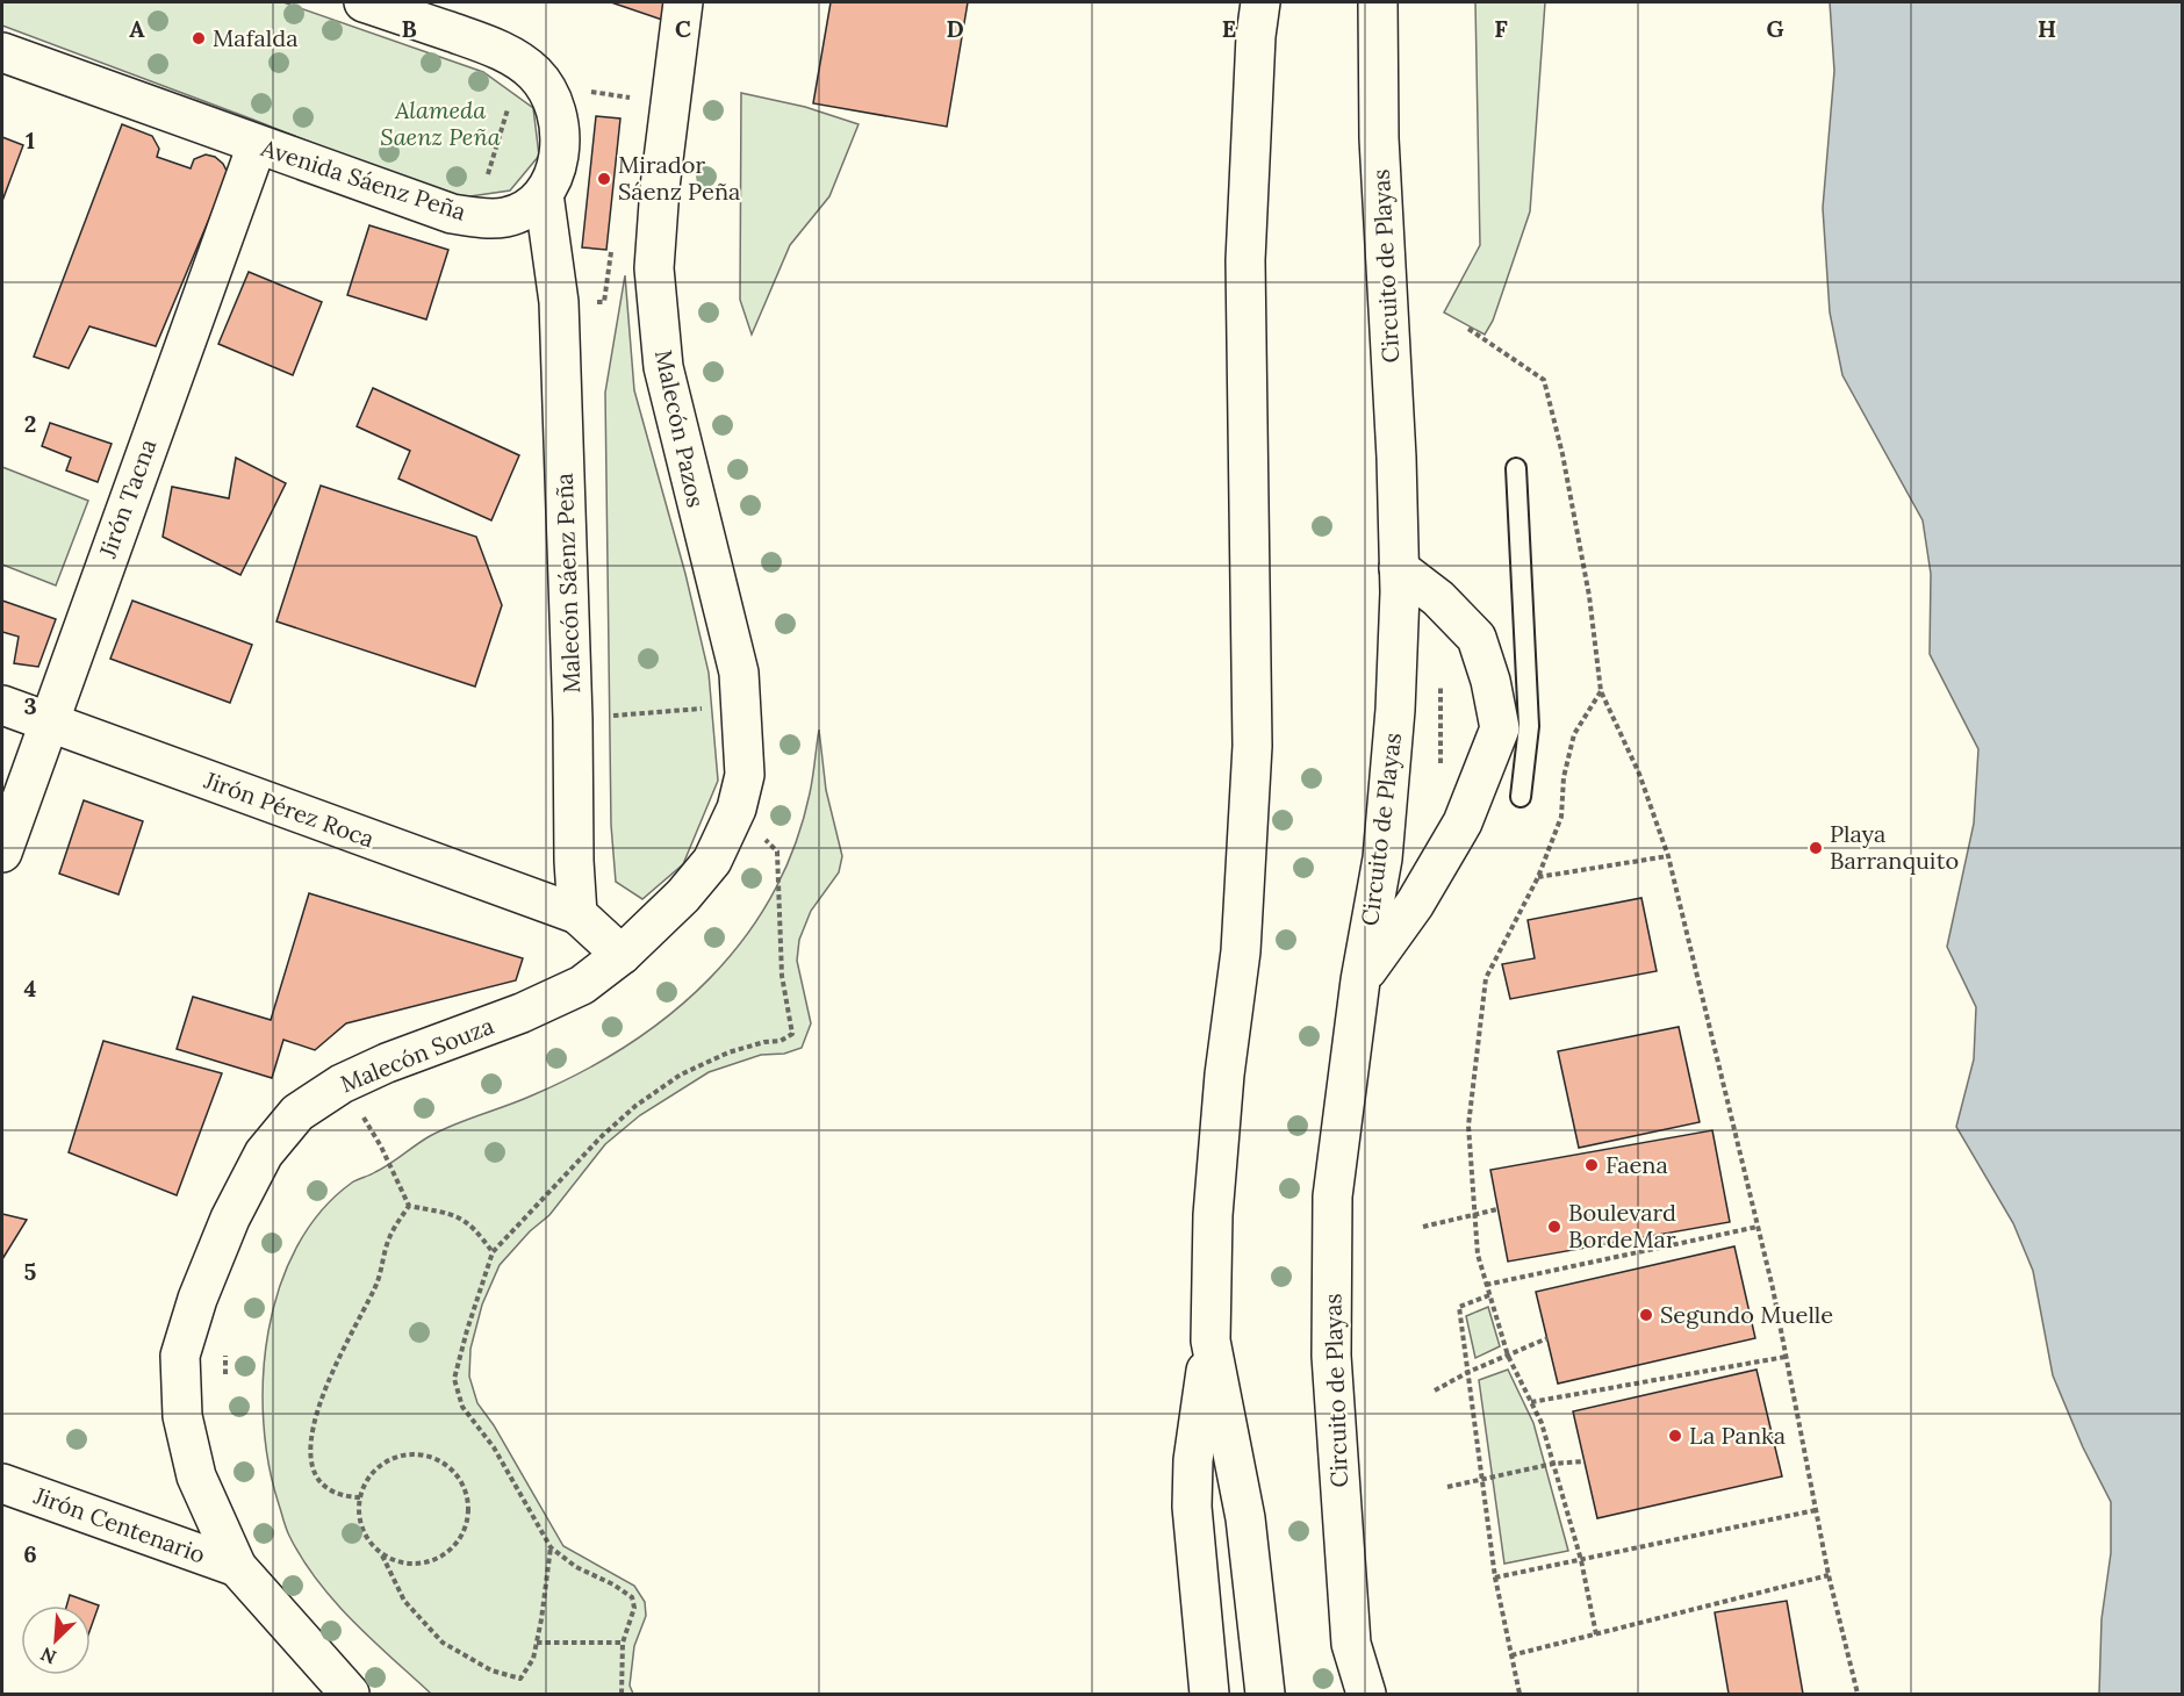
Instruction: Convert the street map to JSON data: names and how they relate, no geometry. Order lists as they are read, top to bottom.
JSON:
{
  "streets": {
    "main road": [
      "Avenida Sáenz Peña",
      "Circuito de Playas",
      "Malecón Pazos",
      "Jirón Tacna",
      "Malecón Sáenz Peña",
      "Jirón Pérez Roca",
      "Malecón Souza",
      "Jirón Centenario"
    ]
  },
  "crossings": [
    ["Avenida Sáenz Peña", "Jirón Tacna"],
    ["Avenida Sáenz Peña", "Malecón Sáenz Peña"],
    ["Malecón Pazos", "Malecón Souza"],
    ["Jirón Tacna", "Jirón Pérez Roca"],
    ["Malecón Sáenz Peña", "Jirón Pérez Roca"],
    ["Malecón Souza", "Jirón Centenario"]
  ],
  "parks": ["Alameda Saenz Peña"],
  "places": [
    "Mafalda",
    "Mirador Sáenz Peña",
    "Playa Barranquito",
    "Faena",
    "Boulevard BordeMar",
    "Segundo Muelle",
    "La Panka"
  ],
  "north": "bottom left",
  "grid": {
    "columns": [
      "A",
      "B",
      "C",
      "D",
      "E",
      "F",
      "G",
      "H"
    ],
    "rows": [
      "1",
      "2",
      "3",
      "4",
      "5",
      "6"
    ]
  }
}
